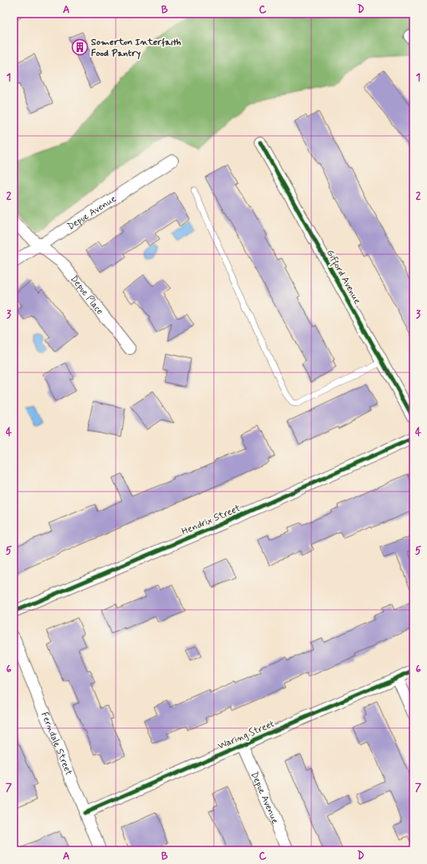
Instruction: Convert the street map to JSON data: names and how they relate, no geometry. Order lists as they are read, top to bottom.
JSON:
{
  "streets": {
    "street": [
      "Depue Avenue",
      "Gifford Avenue",
      "Depue Place",
      "Hendrix Street",
      "Waring Street",
      "Ferndale Street"
    ]
  },
  "crossings": [
    ["Depue Avenue", "Depue Place"],
    ["Depue Avenue", "Waring Street"],
    ["Waring Street", "Ferndale Street"]
  ],
  "places": {
    "building": ["Somerton Interfaith Food Pantry"]
  },
  "grid": {
    "columns": [
      "A",
      "B",
      "C",
      "D"
    ],
    "rows": [
      "1",
      "2",
      "3",
      "4",
      "5",
      "6",
      "7"
    ]
  }
}
